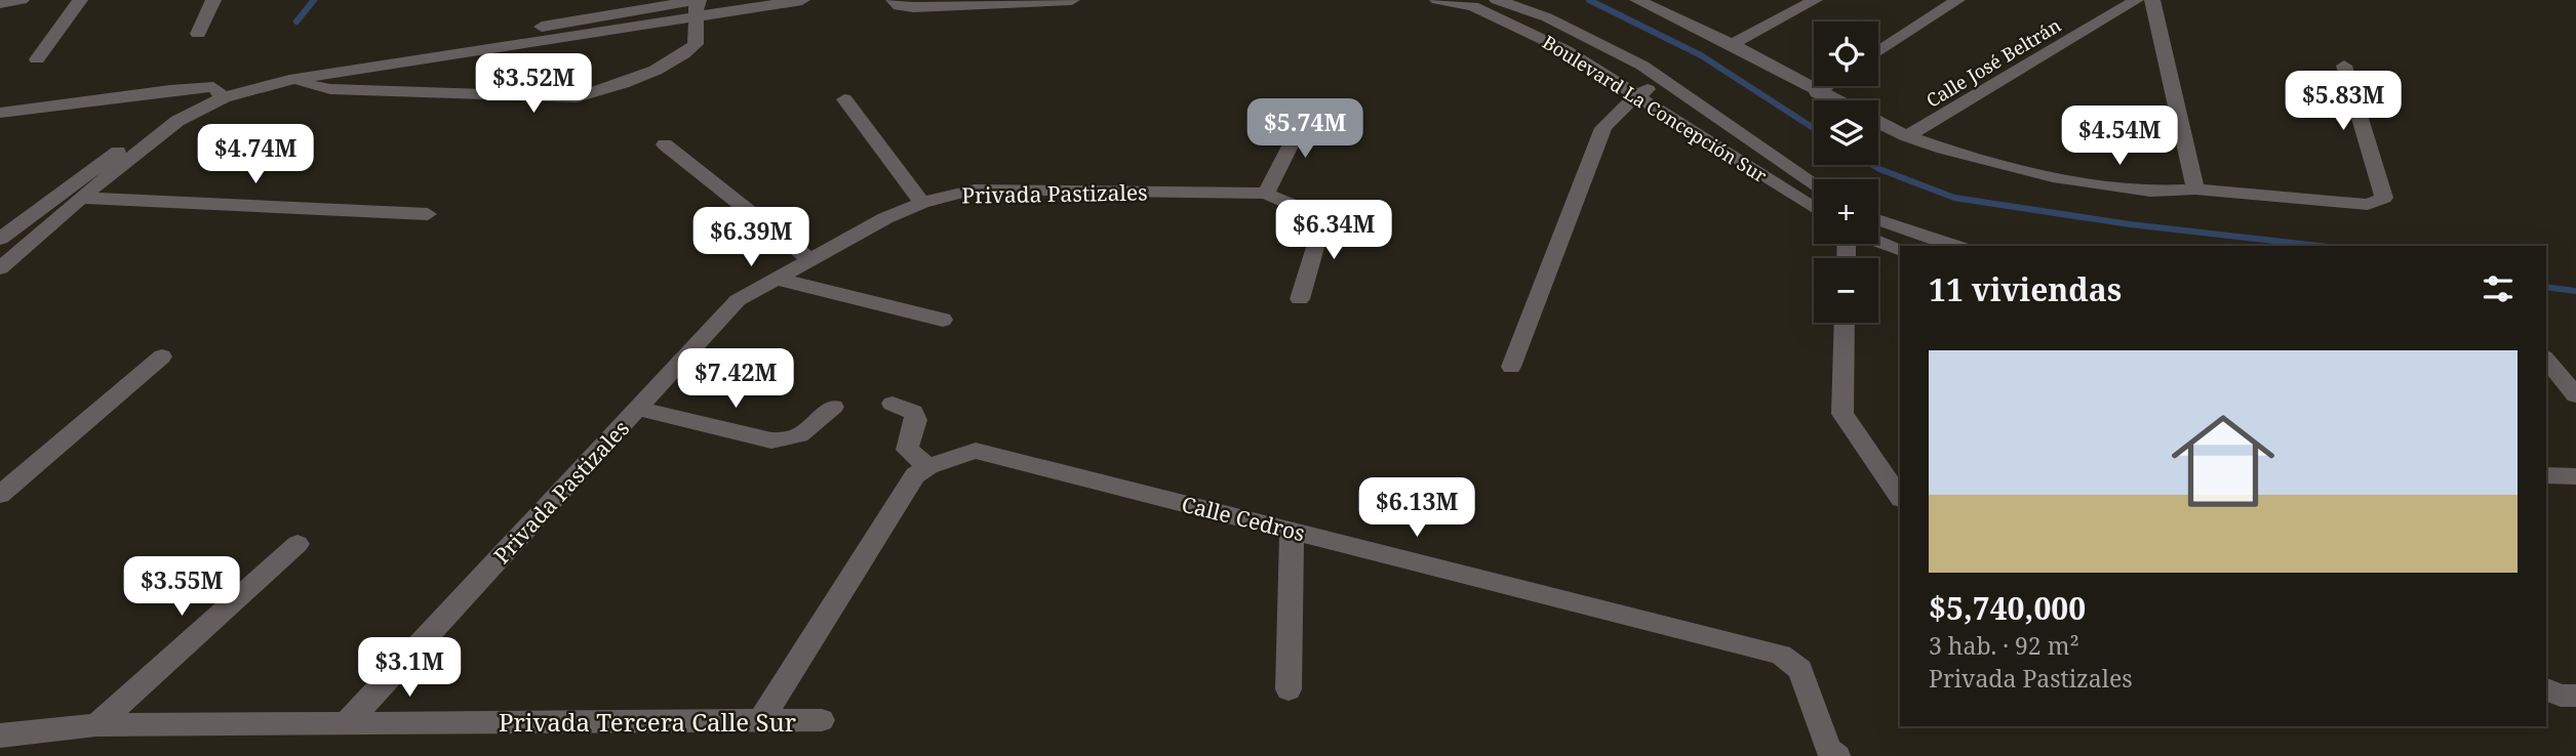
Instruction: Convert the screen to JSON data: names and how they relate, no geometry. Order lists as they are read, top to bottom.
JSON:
{
  "streets": {
    "street": [
      "Calle José Beltrán",
      "Boulevard La Concepción Sur",
      "Privada Pastizales",
      "Calle Cedros",
      "Privada Tercera Calle Sur"
    ]
  },
  "crossings": [
    ["Privada Pastizales", "Privada Tercera Calle Sur"]
  ],
  "page": {
    "map_buttons": ["+", "−"],
    "price": [
      "$3.52M",
      "$5.83M",
      "$5.74M",
      "$4.54M",
      "$4.74M",
      "$6.34M",
      "$6.39M",
      "$7.42M",
      "$6.13M",
      "$3.55M",
      "$3.1M"
    ],
    "heading": "11 viviendas",
    "list": [
      {
        "name": "$5,740,000",
        "note": "3 hab. · 92 m² · Privada Pastizales"
      }
    ]
  }
}
